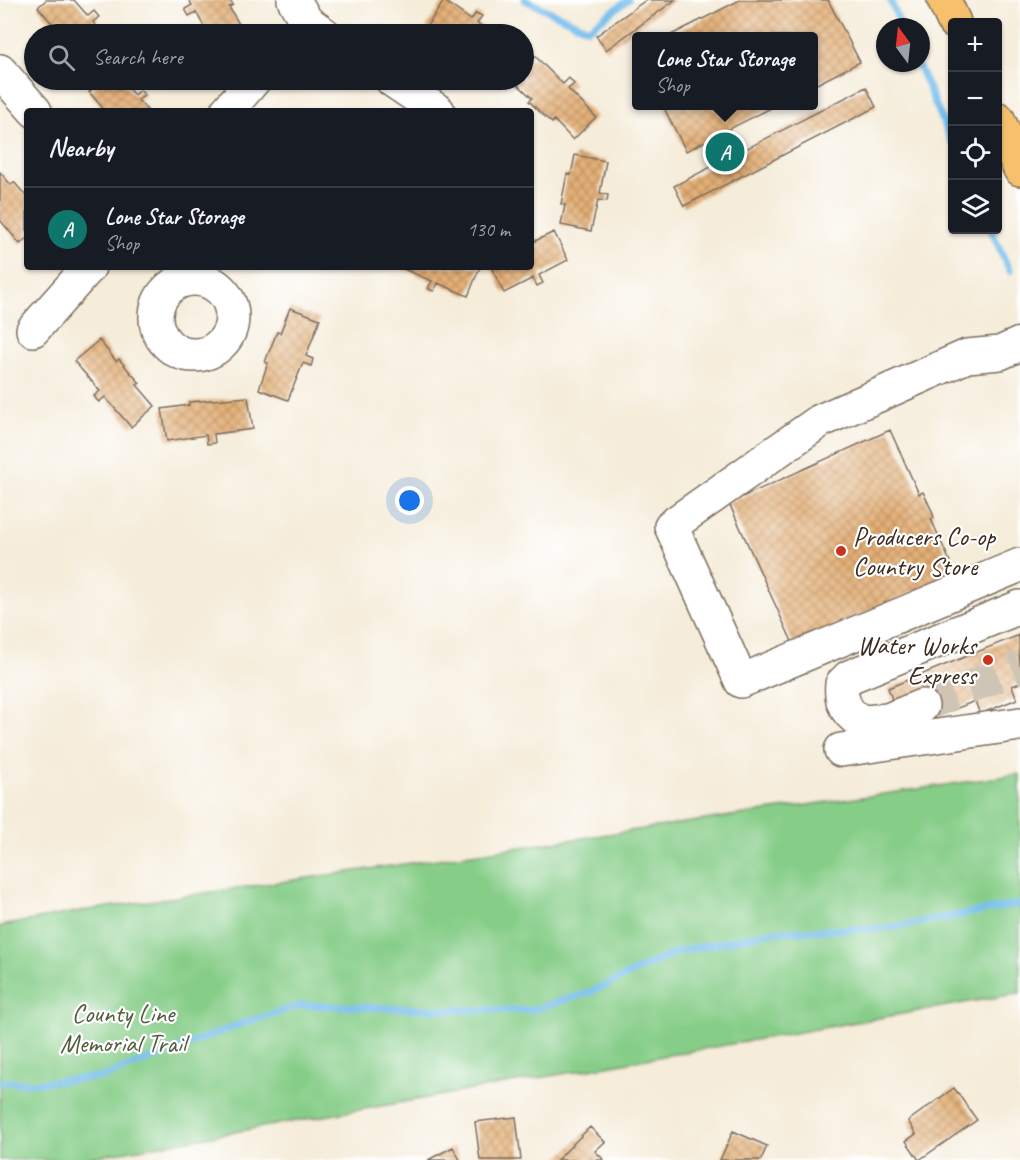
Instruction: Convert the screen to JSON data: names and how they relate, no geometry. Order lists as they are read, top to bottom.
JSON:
{
  "parks": ["County Line Memorial Trail"],
  "places": ["Producers Co-op Country Store", "Water Works Express"],
  "north": "top",
  "page": {
    "map_buttons": ["+", "−"],
    "search": "Search here",
    "popup": ["Lone Star Storage", "Shop"],
    "heading": "Nearby",
    "pins": "A",
    "list": [
      {
        "mark": "A",
        "name": "Lone Star Storage",
        "note": "Shop",
        "value": "130 m"
      }
    ]
  }
}
